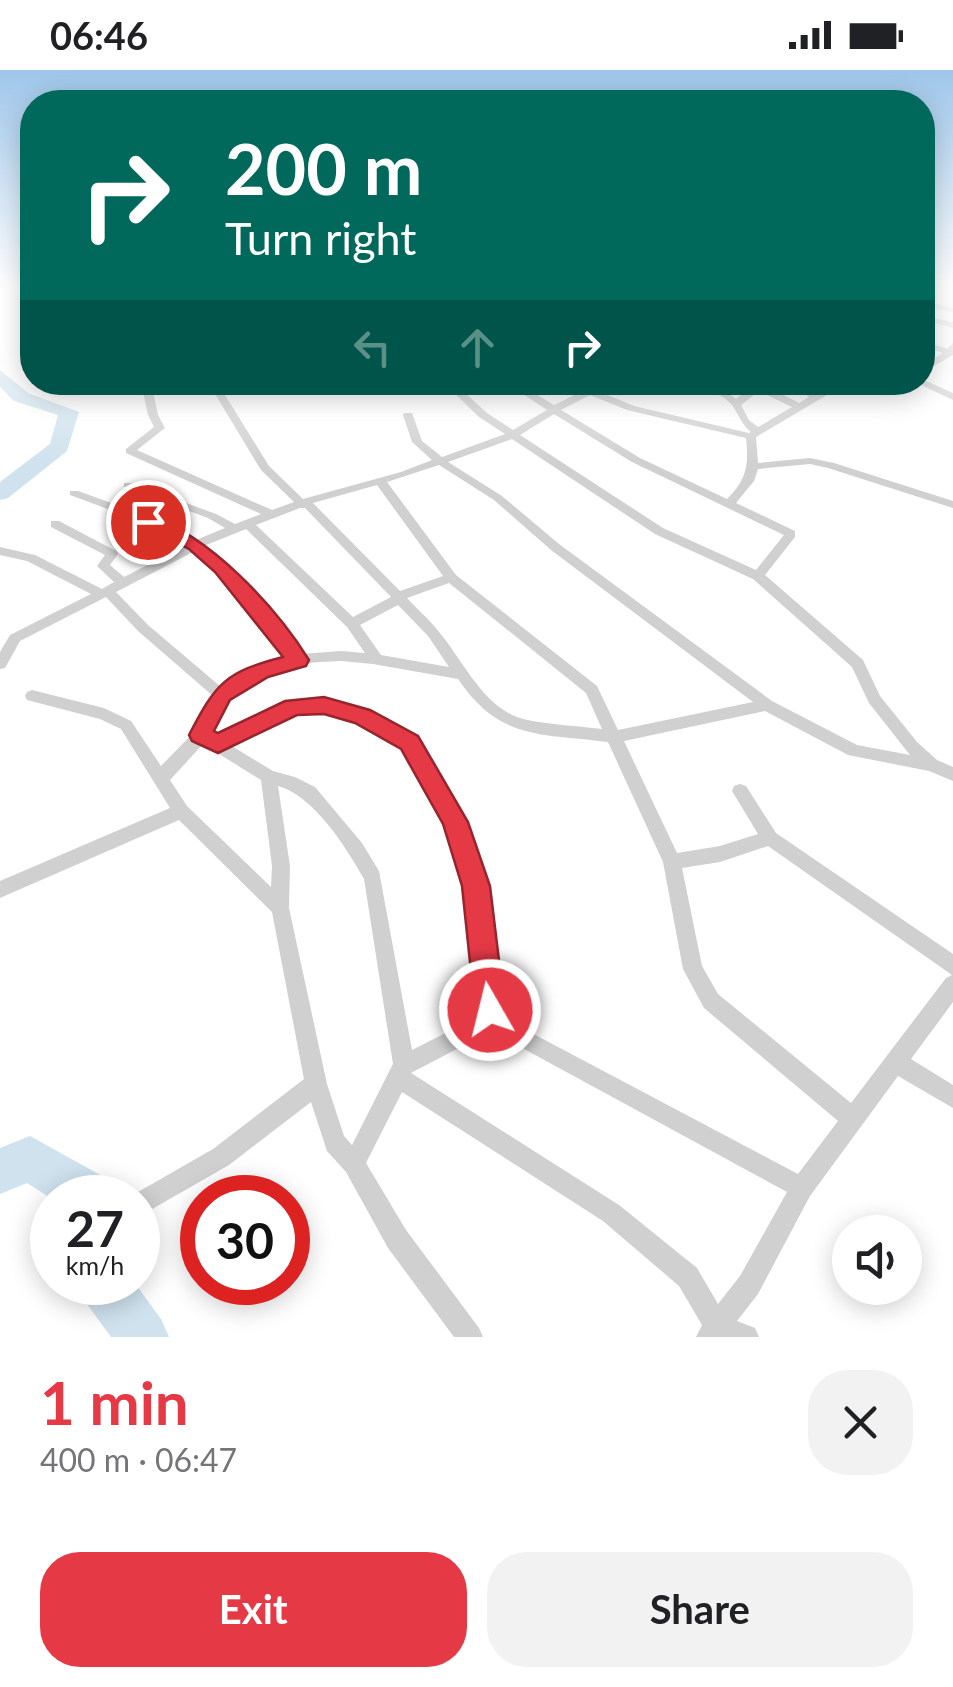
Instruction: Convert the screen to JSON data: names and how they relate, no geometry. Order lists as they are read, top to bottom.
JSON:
{
  "page": {
    "status": "06:46",
    "turn": ["200 m", "Turn right"],
    "speed": "27 km/h",
    "limit": "30",
    "heading": ["1 min", "400 m · 06:47"],
    "buttons": ["Exit", "Share"]
  }
}
